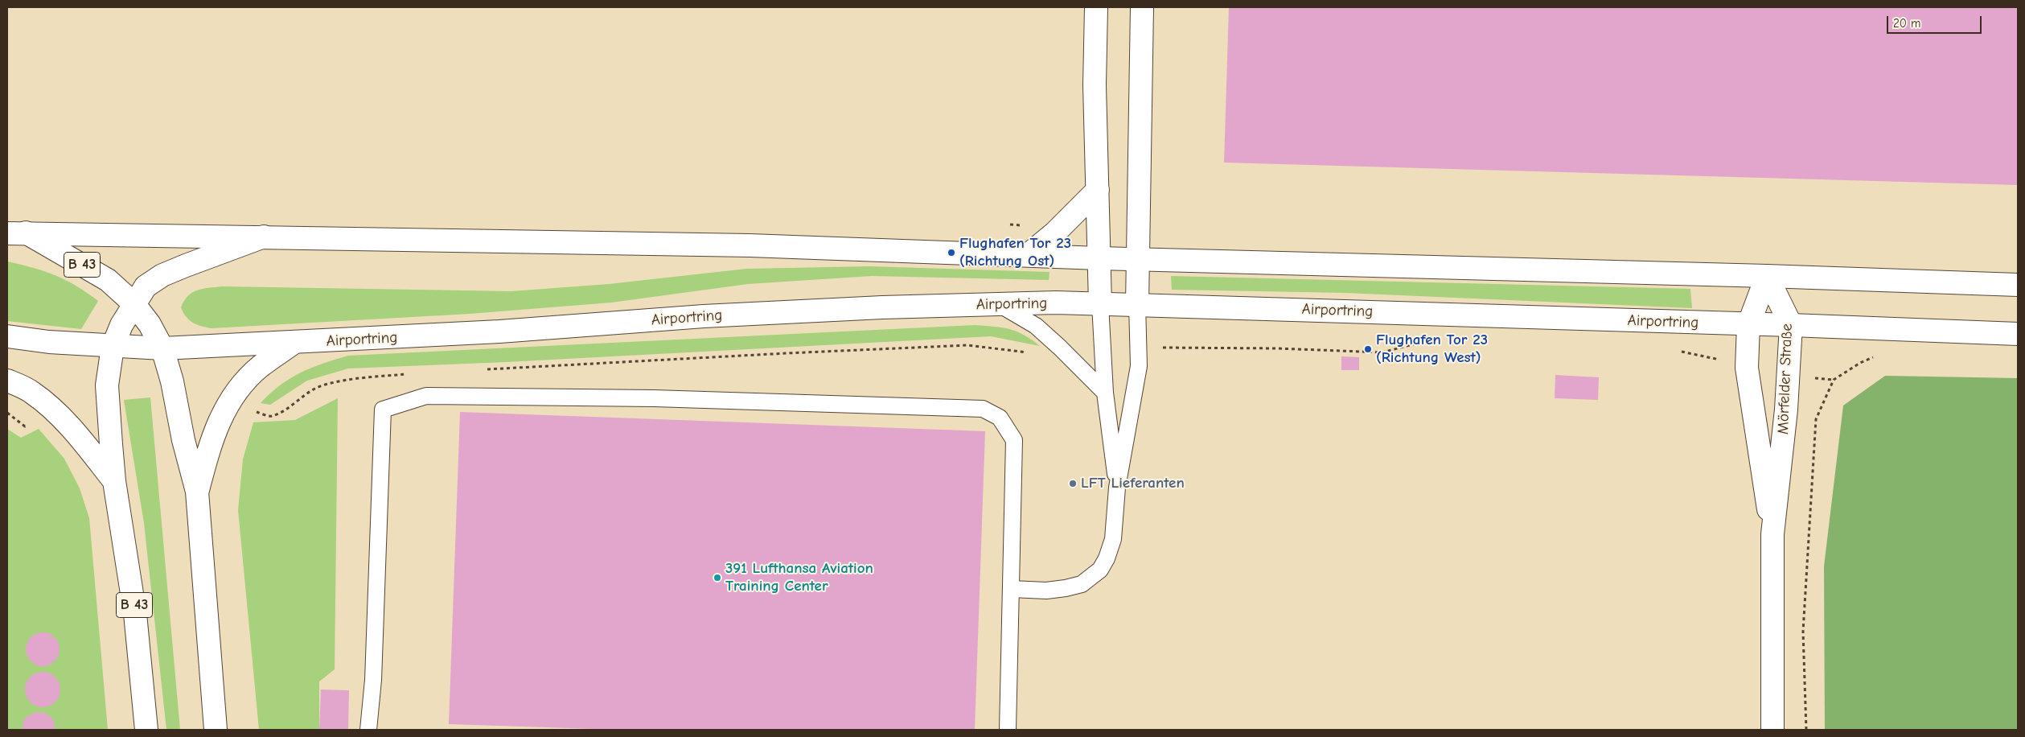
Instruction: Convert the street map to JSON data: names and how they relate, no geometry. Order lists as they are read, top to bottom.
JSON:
{
  "streets": {
    "main road": ["B 43", "Airportring", "Mörfelder Straße"]
  },
  "crossings": [
    ["B 43", "Airportring"],
    ["Airportring", "Mörfelder Straße"]
  ],
  "places": [
    "Flughafen Tor 23 (Richtung Ost)",
    "Flughafen Tor 23 (Richtung West)",
    "LFT Lieferanten",
    "391 Lufthansa Aviation Training Center"
  ],
  "scale_bar": "20 m"
}
